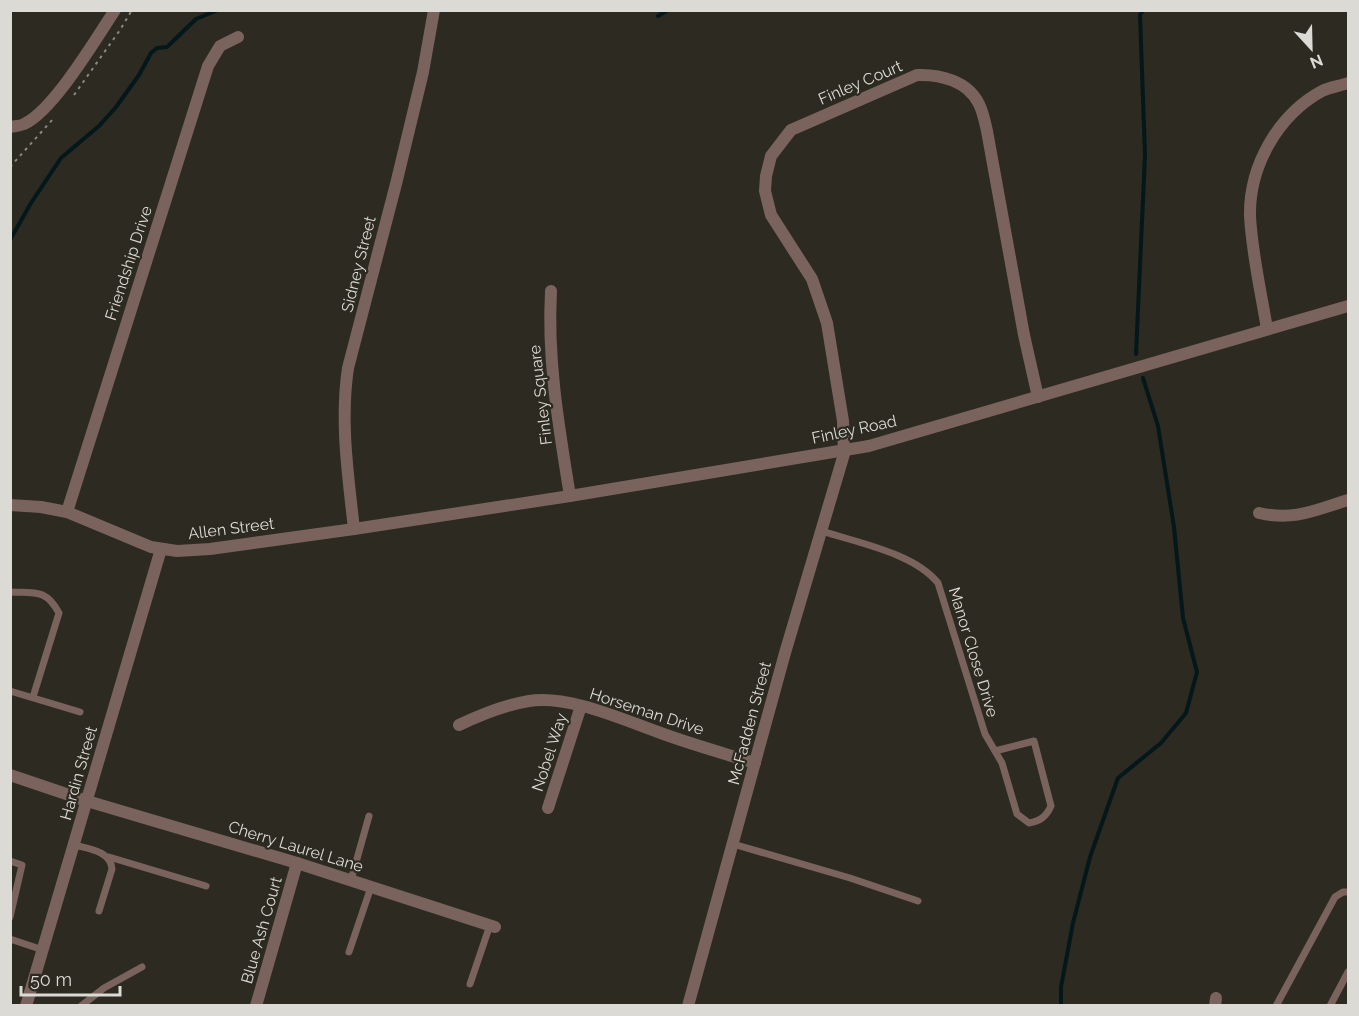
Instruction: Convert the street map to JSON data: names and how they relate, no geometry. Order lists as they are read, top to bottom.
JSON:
{
  "streets": {
    "street": [
      "Finley Court",
      "Friendship Drive",
      "Sidney Street",
      "Finley Square",
      "Finley Road",
      "Allen Street",
      "Horseman Drive",
      "McFadden Street",
      "Nobel Way",
      "Hardin Street",
      "Cherry Laurel Lane",
      "Blue Ash Court"
    ],
    "lane": ["Manor Close Drive"]
  },
  "crossings": [
    ["Finley Court", "Finley Road"],
    ["Finley Court", "McFadden Street"],
    ["Friendship Drive", "Allen Street"],
    ["Sidney Street", "Finley Road"],
    ["Sidney Street", "Allen Street"],
    ["Finley Square", "Finley Road"],
    ["Finley Road", "Allen Street"],
    ["Finley Road", "McFadden Street"],
    ["Allen Street", "Hardin Street"],
    ["Manor Close Drive", "McFadden Street"],
    ["Horseman Drive", "McFadden Street"],
    ["Horseman Drive", "Nobel Way"],
    ["Hardin Street", "Cherry Laurel Lane"],
    ["Cherry Laurel Lane", "Blue Ash Court"]
  ],
  "scale_bar": "50 m",
  "north": "bottom"
}
